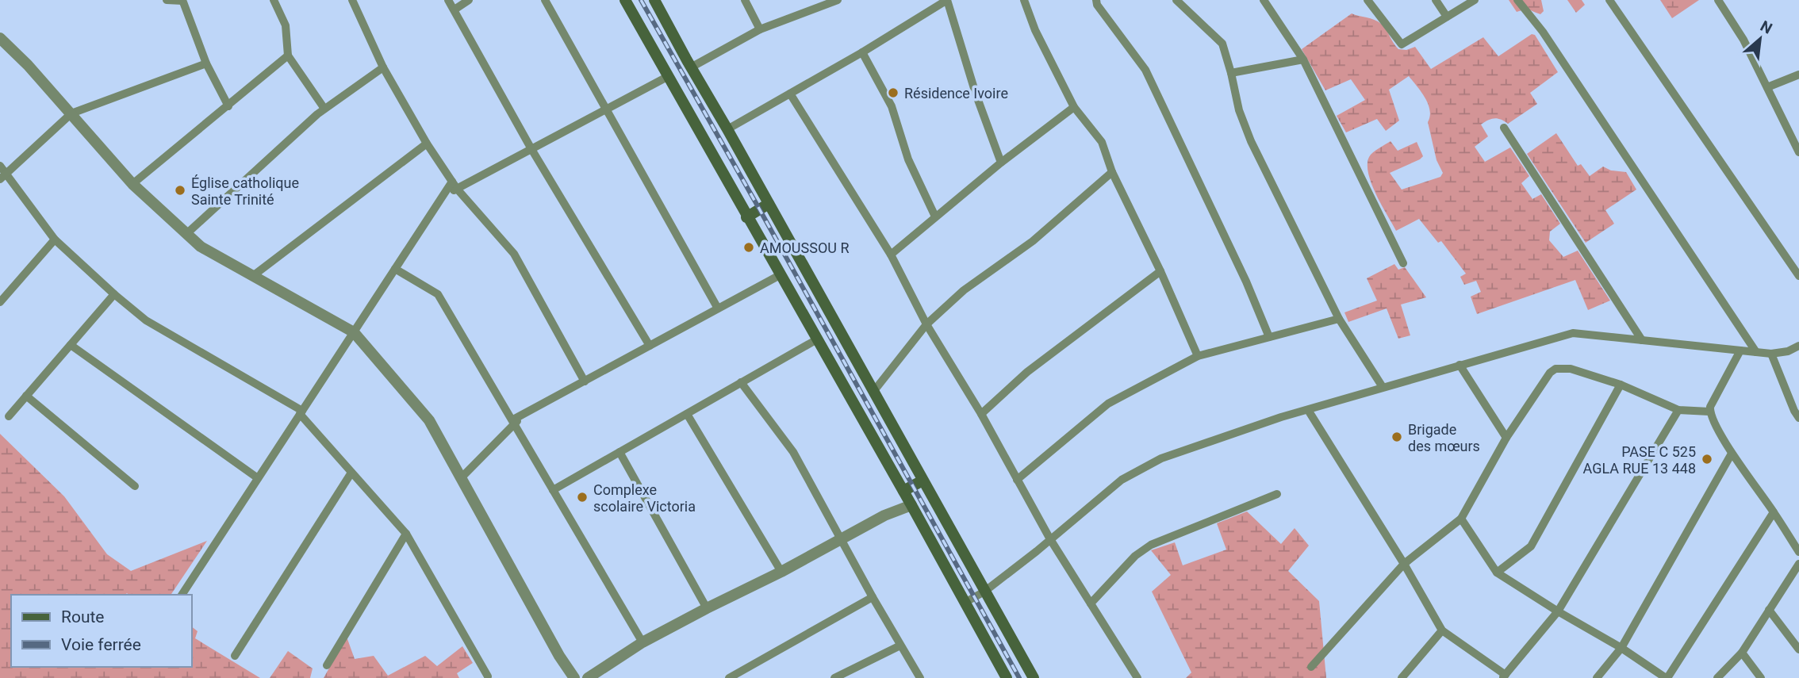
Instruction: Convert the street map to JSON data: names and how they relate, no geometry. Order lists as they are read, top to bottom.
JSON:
{
  "places": [
    "Résidence Ivoire",
    "Église catholique Sainte Trinité",
    "AMOUSSOU R",
    "Brigade des mœurs",
    "PASE C 525 AGLA RUE 13 448",
    "Complexe scolaire Victoria"
  ],
  "legend": ["Route", "Voie ferrée"],
  "north": "top right"
}
